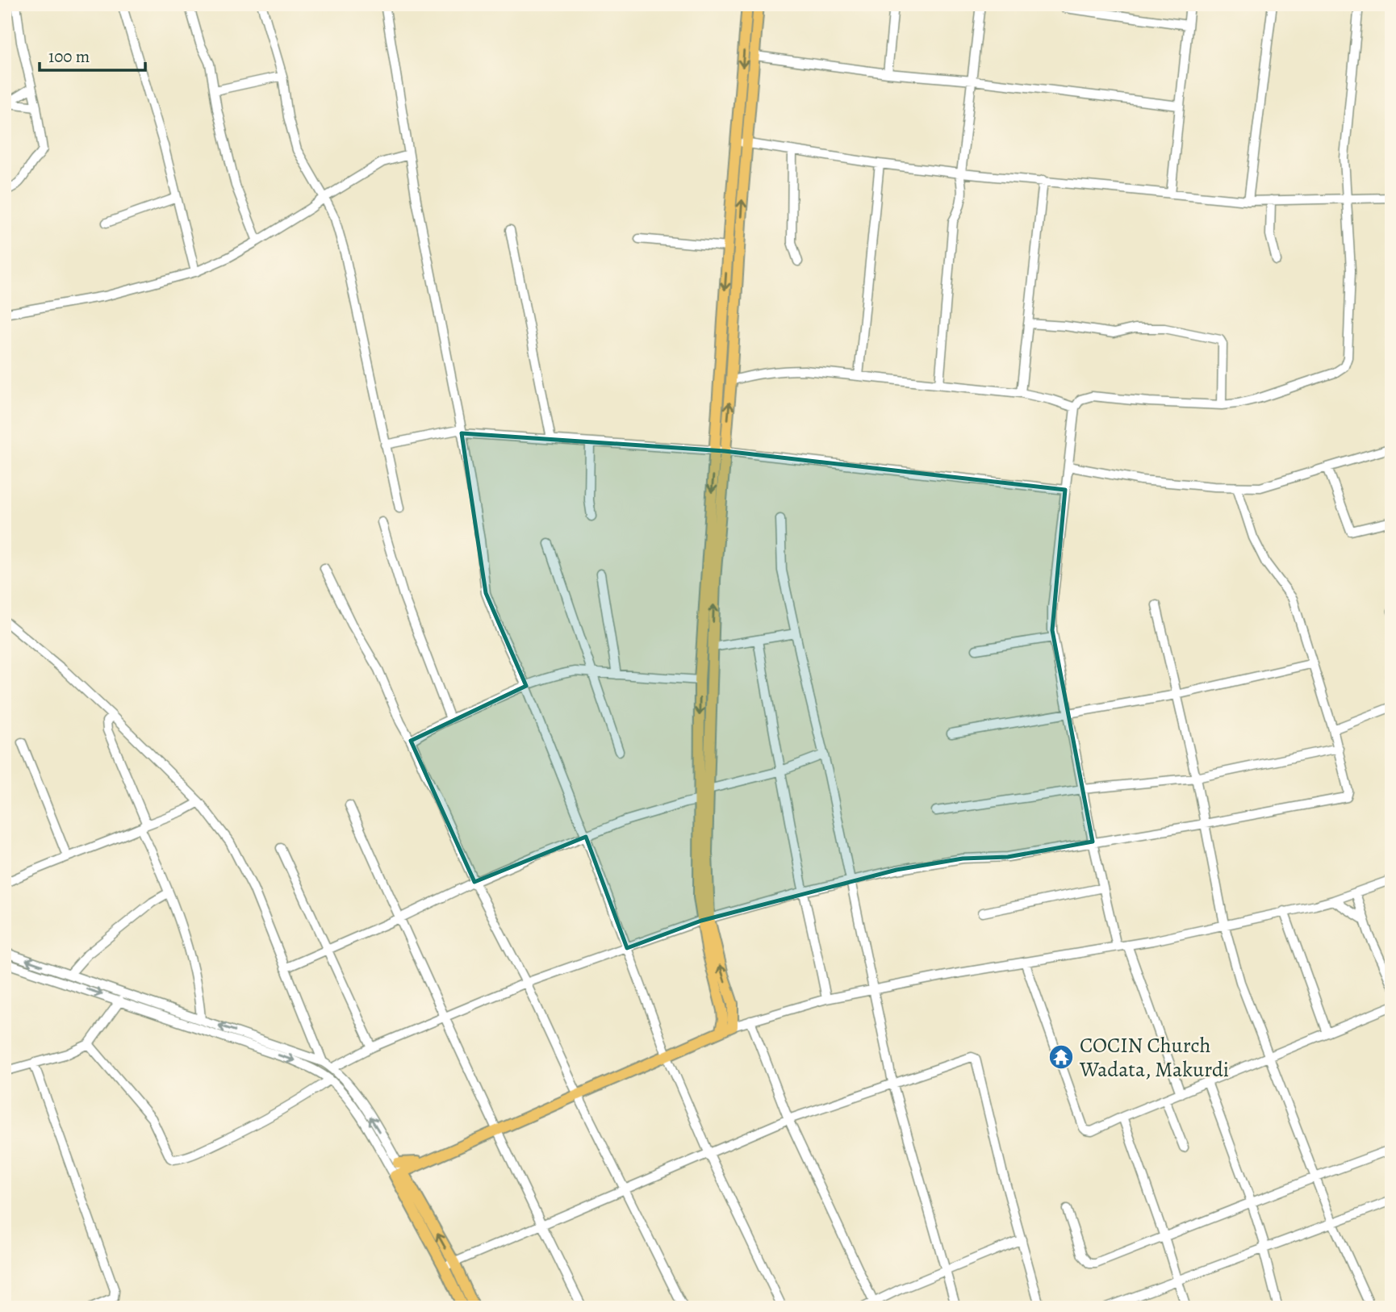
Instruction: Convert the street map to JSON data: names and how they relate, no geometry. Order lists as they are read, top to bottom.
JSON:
{
  "places": {
    "temple": ["COCIN Church Wadata, Makurdi"]
  },
  "scale_bar": "100 m"
}
